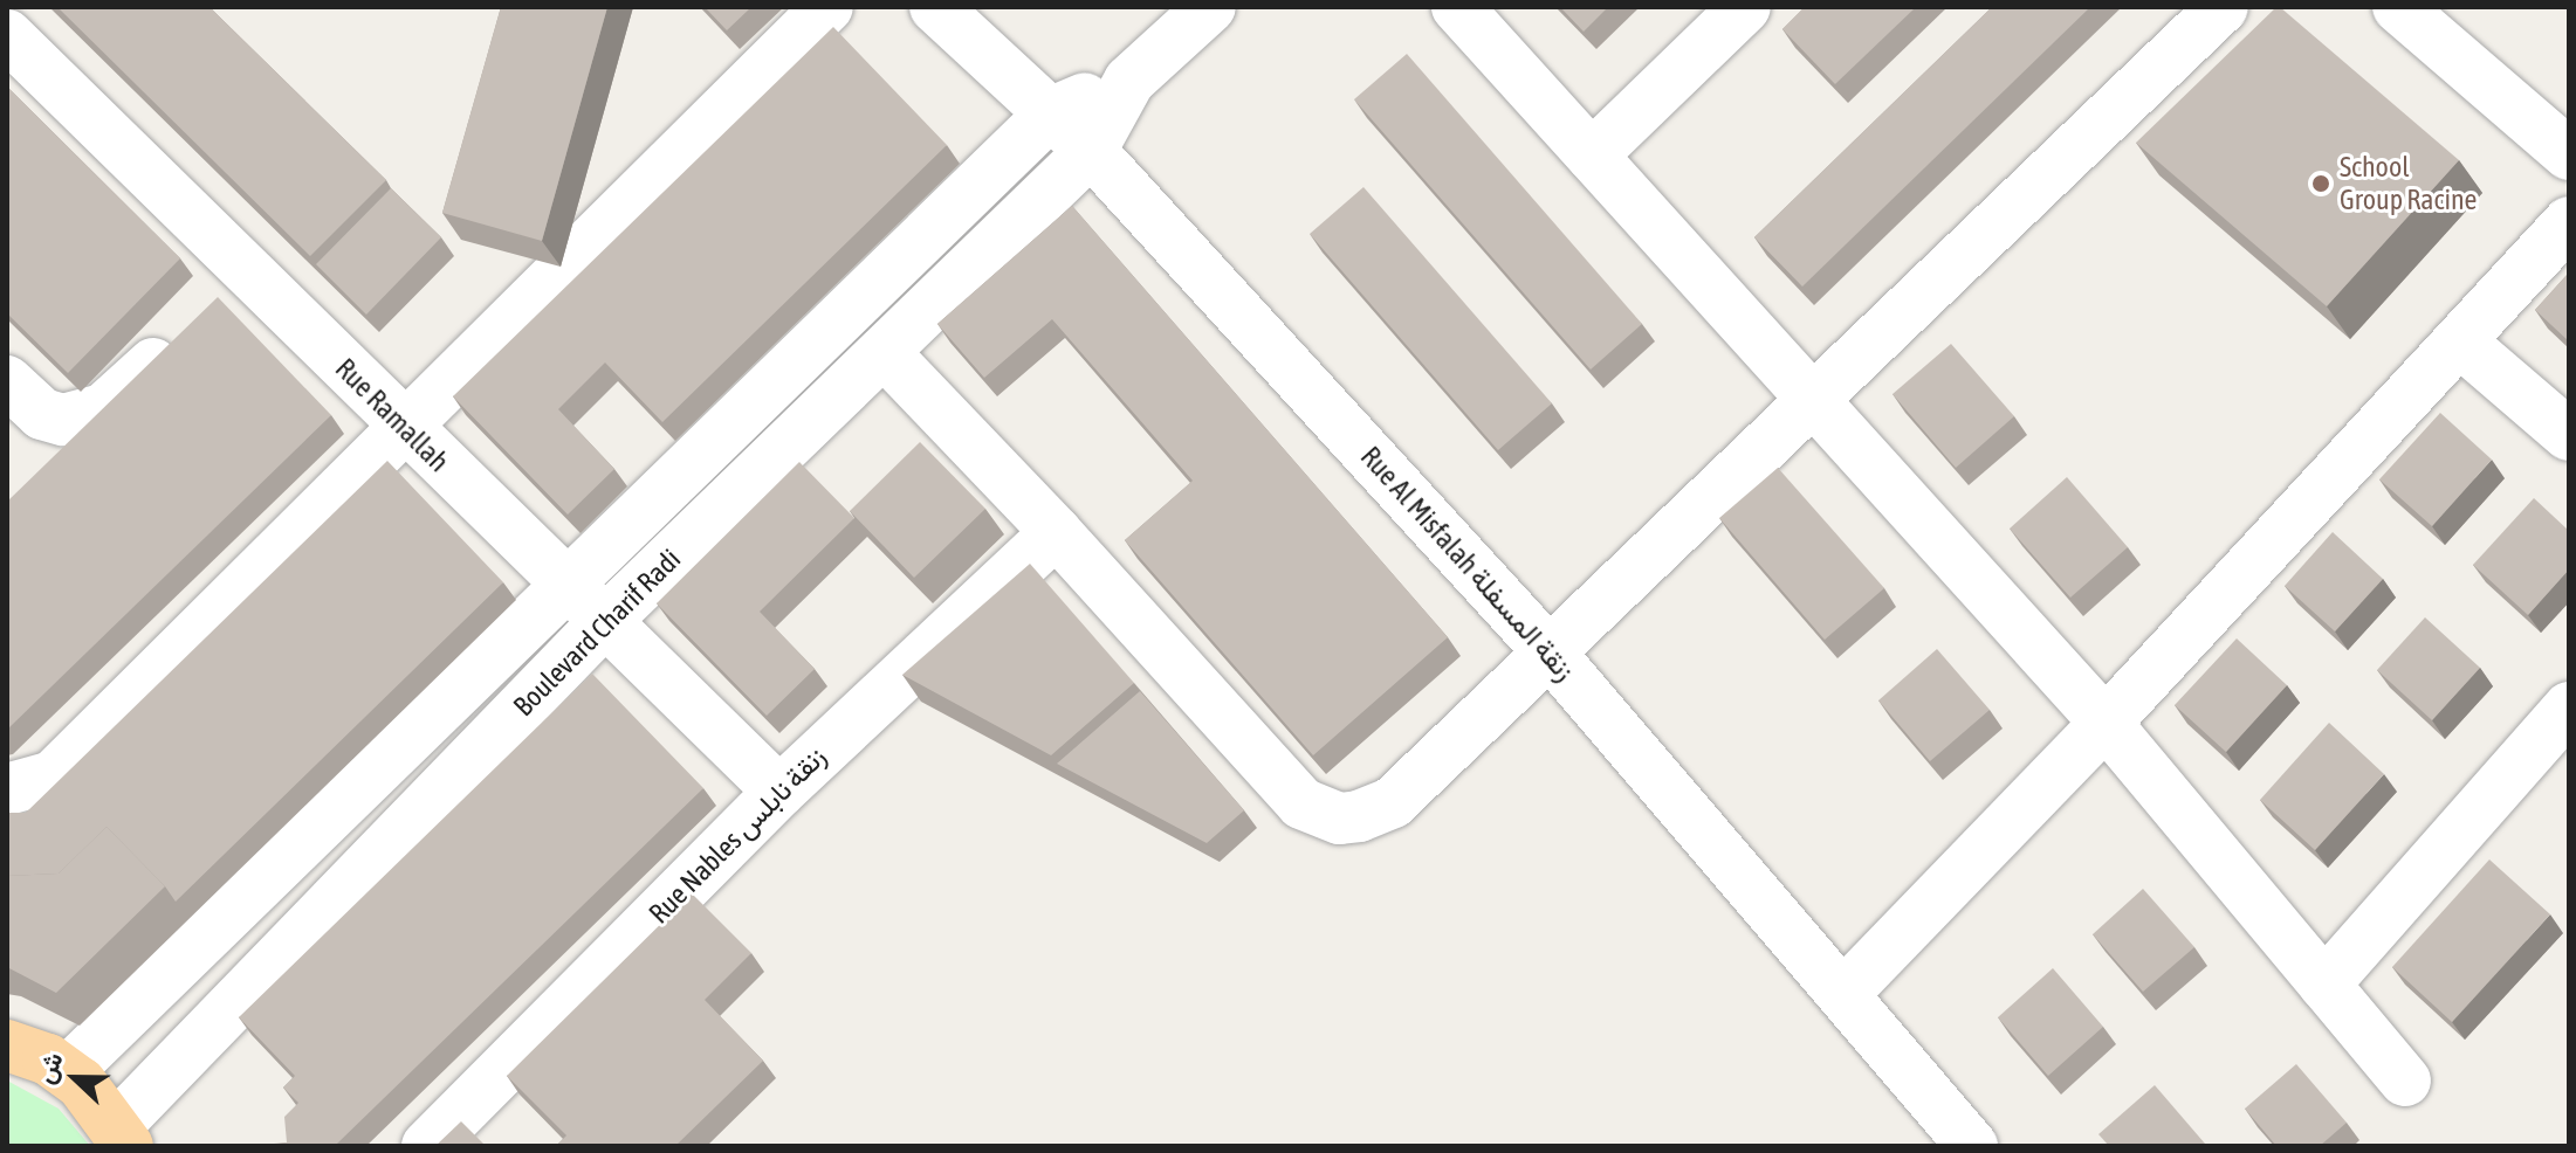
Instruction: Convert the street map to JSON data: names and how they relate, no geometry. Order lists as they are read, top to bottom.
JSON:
{
  "streets": {
    "street": [
      "Rue Ramallah",
      "Rue Al Misfalah زنقة المسفلة",
      "Boulevard Charif Radi",
      "Rue Nables زنقة نابلس"
    ]
  },
  "crossings": [
    ["Rue Ramallah", "Boulevard Charif Radi"],
    ["Rue Ramallah", "Rue Nables زنقة نابلس"],
    ["Rue Al Misfalah زنقة المسفلة", "Boulevard Charif Radi"]
  ],
  "places": ["School Group Racine"],
  "north": "left"
}
